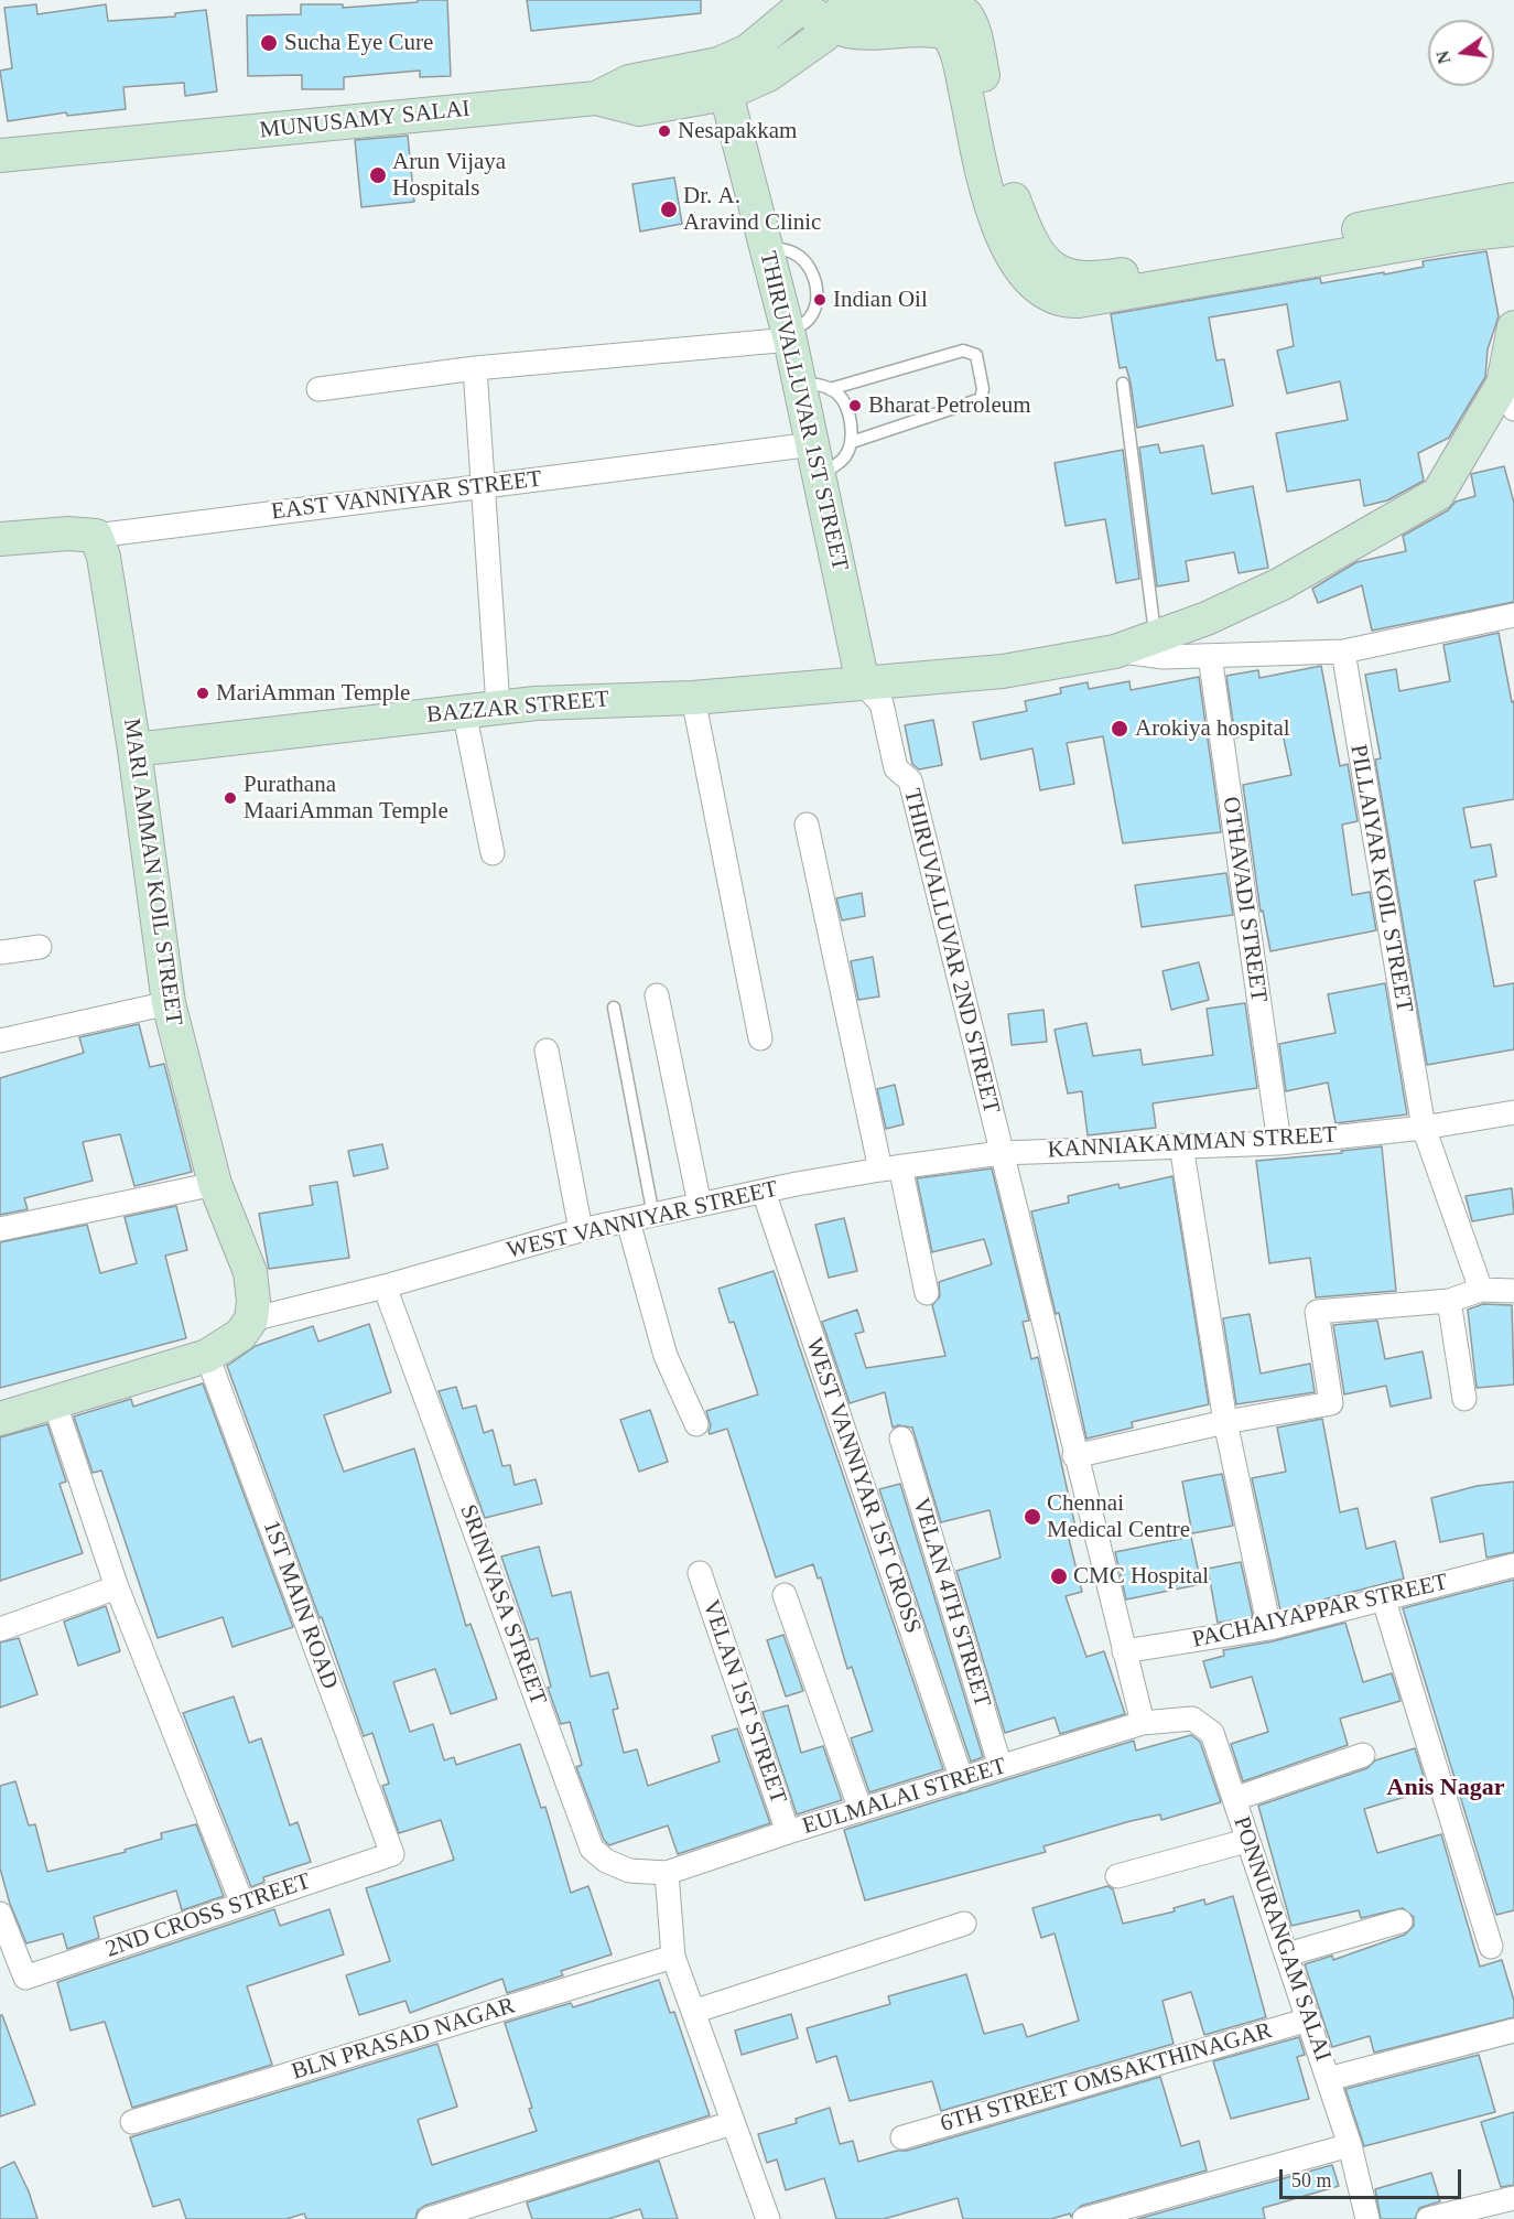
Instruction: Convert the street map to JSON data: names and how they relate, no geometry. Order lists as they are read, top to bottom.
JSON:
{
  "streets": {
    "street": [
      "MUNUSAMY SALAI",
      "THIRUVALLUVAR 1ST STREET",
      "EAST VANNIYAR STREET",
      "BAZZAR STREET",
      "MARI AMMAN KOIL STREET",
      "PILLAIYAR KOIL STREET",
      "OTHAVADI STREET",
      "THIRUVALLUVAR 2ND STREET",
      "KANNIAKAMMAN STREET",
      "WEST VANNIYAR STREET",
      "WEST VANNIYAR 1ST CROSS",
      "VELAN 4TH STREET",
      "1ST MAIN ROAD",
      "SRINIVASA STREET",
      "PACHAIYAPPAR STREET",
      "VELAN 1ST STREET",
      "EULMALAI STREET",
      "2ND CROSS STREET",
      "PONNURANGAM SALAI",
      "BLN PRASAD NAGAR",
      "6TH STREET OMSAKTHINAGAR"
    ]
  },
  "crossings": [
    ["MUNUSAMY SALAI", "THIRUVALLUVAR 1ST STREET"],
    ["THIRUVALLUVAR 1ST STREET", "EAST VANNIYAR STREET"],
    ["THIRUVALLUVAR 1ST STREET", "BAZZAR STREET"],
    ["THIRUVALLUVAR 1ST STREET", "THIRUVALLUVAR 2ND STREET"],
    ["EAST VANNIYAR STREET", "MARI AMMAN KOIL STREET"],
    ["BAZZAR STREET", "MARI AMMAN KOIL STREET"],
    ["BAZZAR STREET", "THIRUVALLUVAR 2ND STREET"],
    ["MARI AMMAN KOIL STREET", "WEST VANNIYAR STREET"],
    ["PILLAIYAR KOIL STREET", "KANNIAKAMMAN STREET"],
    ["OTHAVADI STREET", "KANNIAKAMMAN STREET"],
    ["THIRUVALLUVAR 2ND STREET", "KANNIAKAMMAN STREET"],
    ["THIRUVALLUVAR 2ND STREET", "WEST VANNIYAR STREET"],
    ["THIRUVALLUVAR 2ND STREET", "PACHAIYAPPAR STREET"],
    ["THIRUVALLUVAR 2ND STREET", "EULMALAI STREET"],
    ["THIRUVALLUVAR 2ND STREET", "PONNURANGAM SALAI"],
    ["KANNIAKAMMAN STREET", "WEST VANNIYAR STREET"],
    ["WEST VANNIYAR STREET", "WEST VANNIYAR 1ST CROSS"],
    ["WEST VANNIYAR STREET", "SRINIVASA STREET"],
    ["WEST VANNIYAR 1ST CROSS", "EULMALAI STREET"],
    ["VELAN 4TH STREET", "EULMALAI STREET"],
    ["1ST MAIN ROAD", "2ND CROSS STREET"],
    ["SRINIVASA STREET", "EULMALAI STREET"],
    ["VELAN 1ST STREET", "EULMALAI STREET"],
    ["EULMALAI STREET", "PONNURANGAM SALAI"],
    ["PONNURANGAM SALAI", "6TH STREET OMSAKTHINAGAR"]
  ],
  "districts": ["Anis Nagar"],
  "places": [
    "Sucha Eye Cure",
    "Nesapakkam",
    "Arun Vijaya Hospitals",
    "Dr. A. Aravind Clinic",
    "Indian Oil",
    "Bharat Petroleum",
    "MariAmman Temple",
    "Arokiya hospital",
    "Purathana MaariAmman Temple",
    "Chennai Medical Centre",
    "CMC Hospital"
  ],
  "scale_bar": "50 m",
  "north": "left"
}
